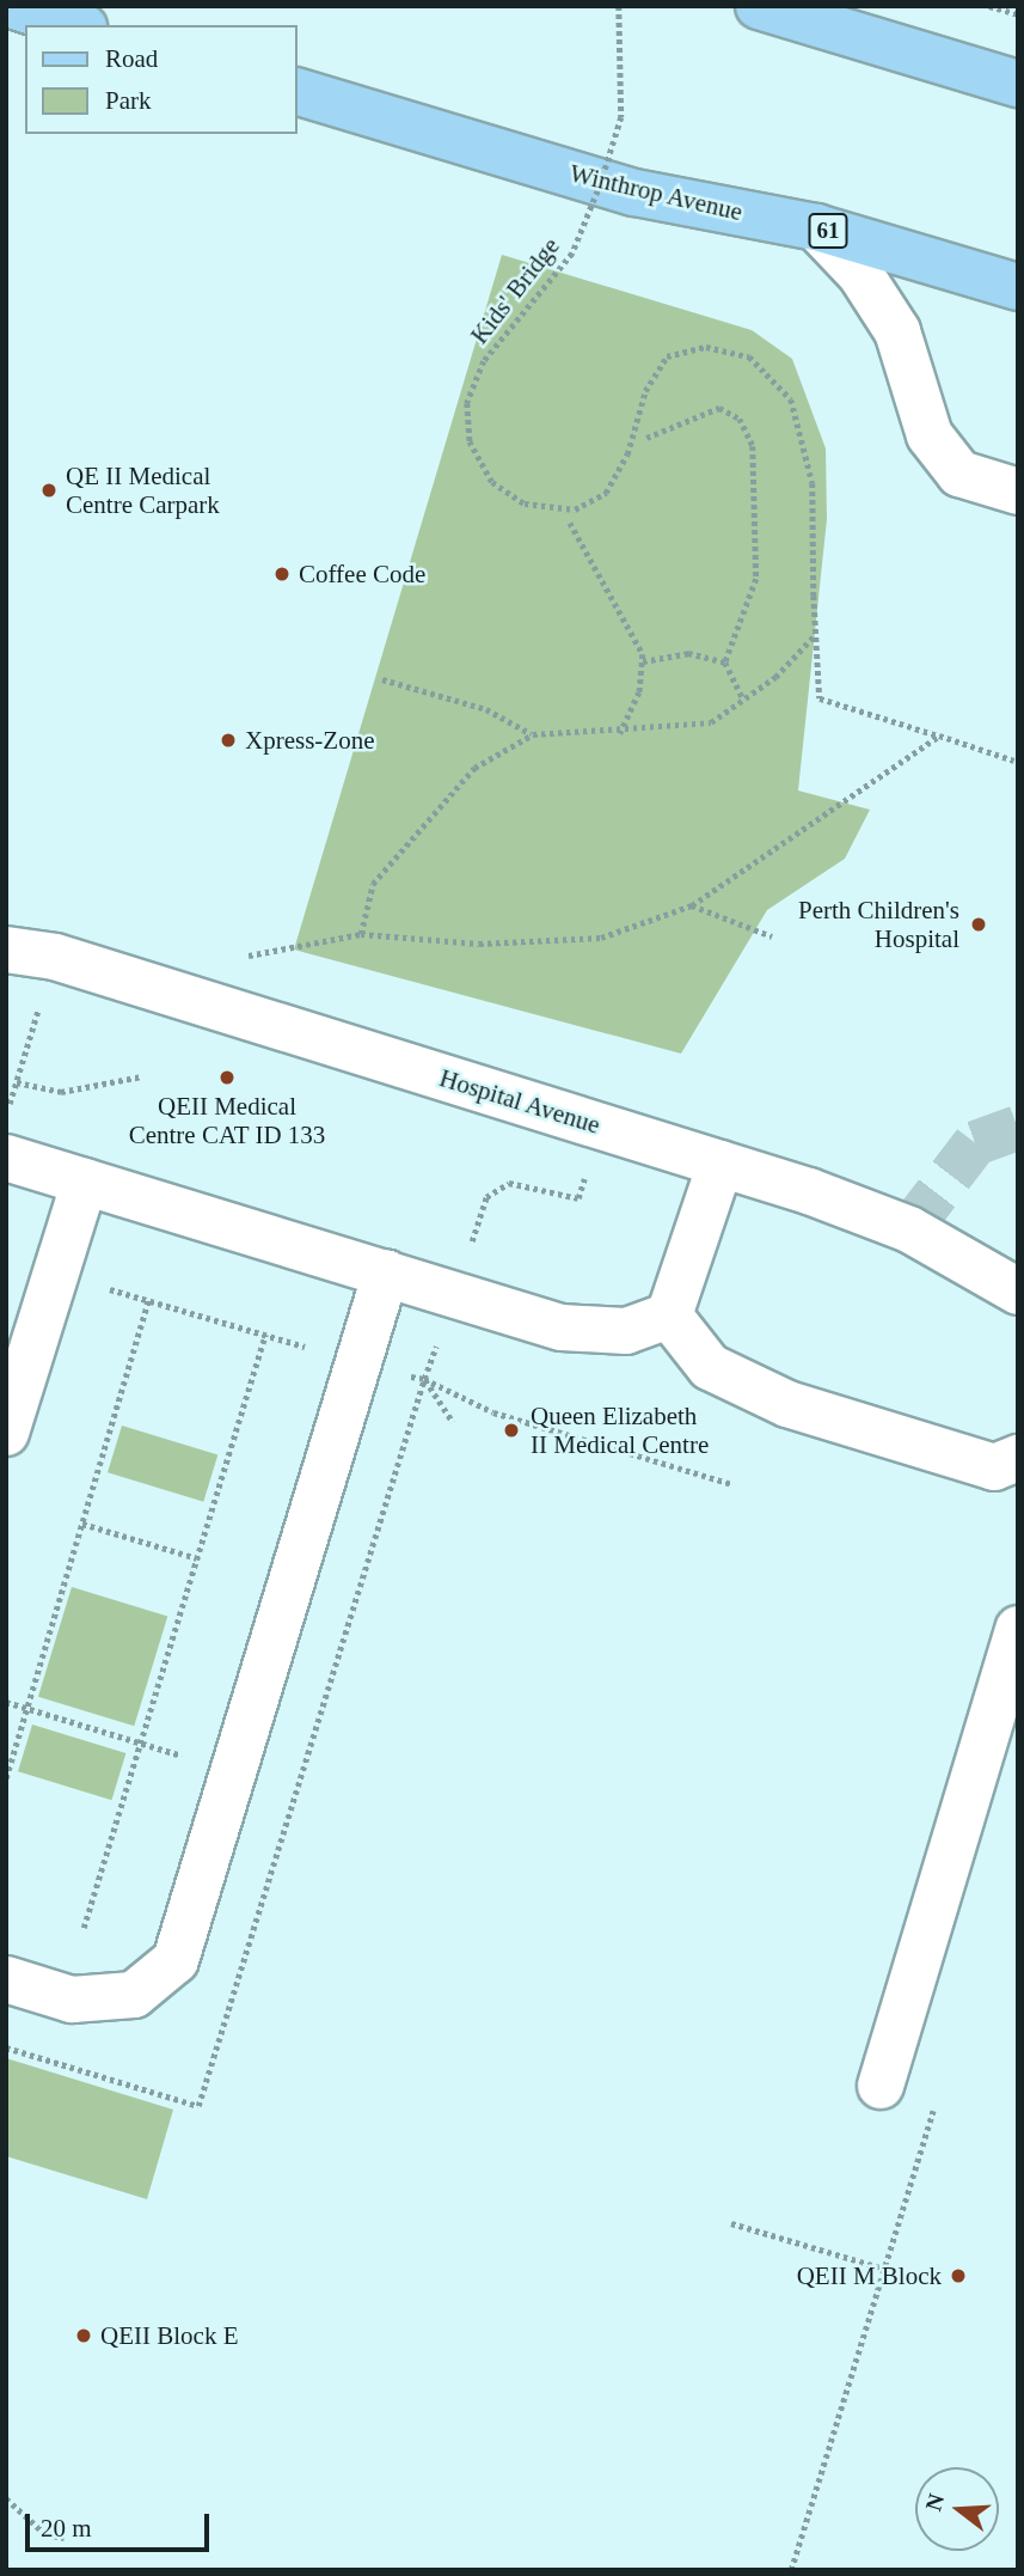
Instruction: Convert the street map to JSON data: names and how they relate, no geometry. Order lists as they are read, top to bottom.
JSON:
{
  "streets": {
    "main road": ["Winthrop Avenue", "61"],
    "lane": ["Hospital Avenue"],
    "path": ["Kids' Bridge"]
  },
  "places": [
    "QE II Medical Centre Carpark",
    "Coffee Code",
    "Xpress-Zone",
    "Perth Children's Hospital",
    "QEII Medical Centre CAT ID 133",
    "Queen Elizabeth II Medical Centre",
    "QEII M Block",
    "QEII Block E"
  ],
  "legend": ["Road", "Park"],
  "scale_bar": "20 m",
  "north": "left"
}
